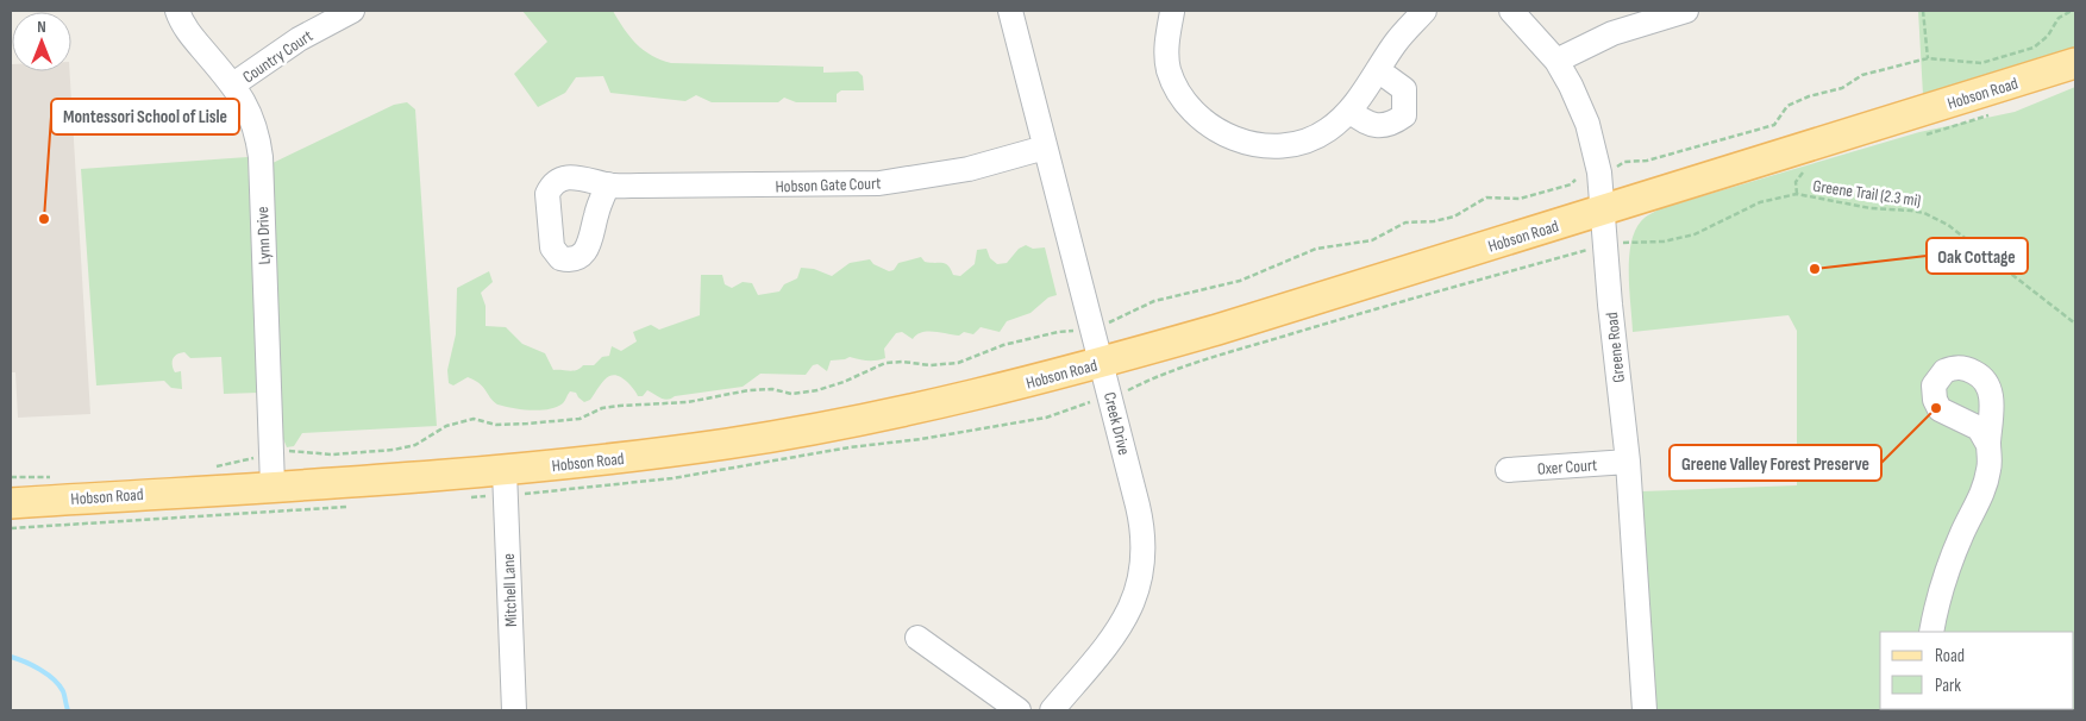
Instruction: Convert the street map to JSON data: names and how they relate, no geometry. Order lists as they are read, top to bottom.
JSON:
{
  "streets": {
    "main road": ["Hobson Road"],
    "street": [
      "Country Court",
      "Hobson Gate Court",
      "Lynn Drive",
      "Greene Road",
      "Creek Drive",
      "Oxer Court",
      "Mitchell Lane"
    ],
    "path": ["Greene Trail (2.3 mi)"]
  },
  "crossings": [
    ["Country Court", "Lynn Drive"],
    ["Hobson Road", "Lynn Drive"],
    ["Hobson Road", "Greene Road"],
    ["Hobson Road", "Creek Drive"],
    ["Hobson Road", "Mitchell Lane"],
    ["Hobson Gate Court", "Creek Drive"],
    ["Greene Road", "Oxer Court"]
  ],
  "places": ["Montessori School of Lisle", "Oak Cottage", "Greene Valley Forest Preserve"],
  "legend": ["Road", "Park"],
  "north": "top"
}
